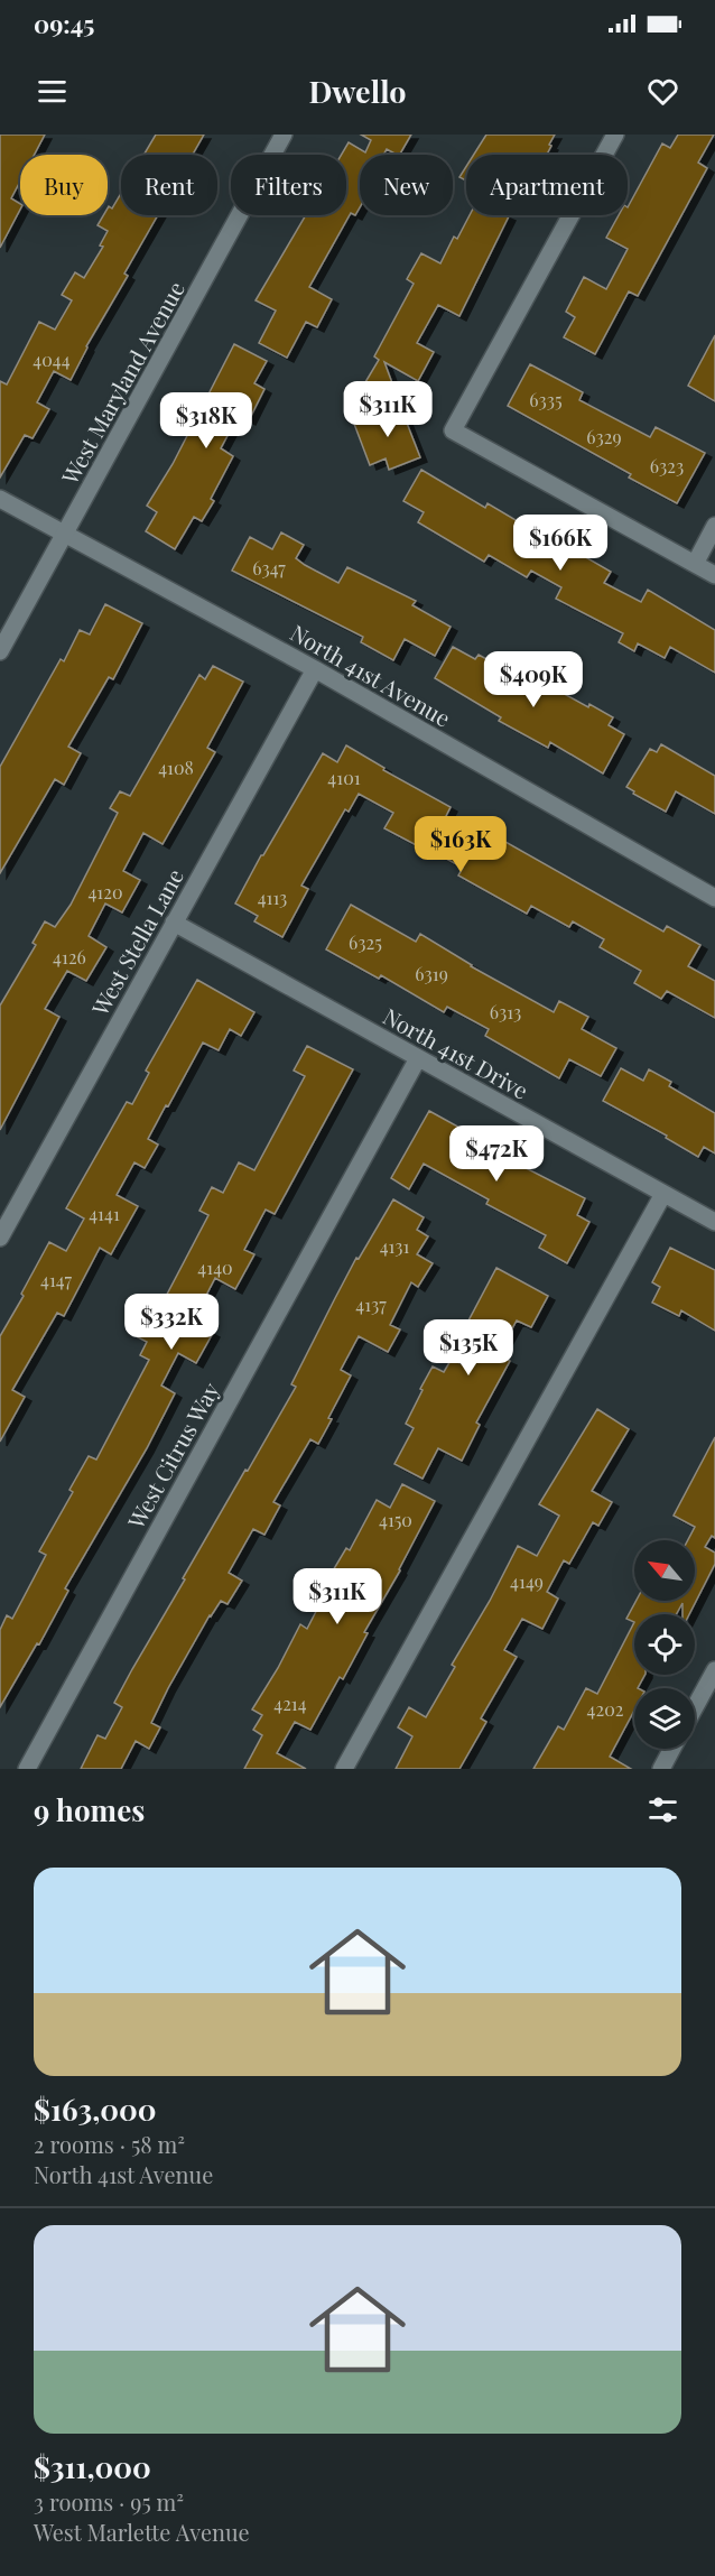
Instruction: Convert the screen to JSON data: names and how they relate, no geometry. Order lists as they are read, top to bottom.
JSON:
{
  "streets": {
    "street": [
      "West Maryland Avenue",
      "North 41st Avenue",
      "West Stella Lane",
      "North 41st Drive",
      "West Citrus Way"
    ]
  },
  "crossings": [
    ["West Maryland Avenue", "North 41st Avenue"],
    ["North 41st Avenue", "West Stella Lane"],
    ["West Stella Lane", "North 41st Drive"],
    ["North 41st Drive", "West Citrus Way"]
  ],
  "house_numbers": [
    "4044",
    "6335",
    "6329",
    "6323",
    "6347",
    "4108",
    "4101",
    "4120",
    "4113",
    "6325",
    "4126",
    "6319",
    "6313",
    "4141",
    "4131",
    "4140",
    "4147",
    "4137",
    "4150",
    "4149",
    "4214",
    "4202"
  ],
  "north": "top left",
  "page": {
    "status": "09:45",
    "header": "Dwello",
    "chip": [
      "Buy",
      "Rent",
      "Filters",
      "New",
      "Apartment"
    ],
    "price": [
      "$311K",
      "$318K",
      "$166K",
      "$409K",
      "$163K",
      "$472K",
      "$332K",
      "$135K",
      "$311K"
    ],
    "heading": "9 homes",
    "list": [
      {
        "name": "$163,000",
        "note": "2 rooms · 58 m² · North 41st Avenue"
      },
      {
        "name": "$311,000",
        "note": "3 rooms · 95 m² · West Marlette Avenue"
      }
    ]
  }
}
